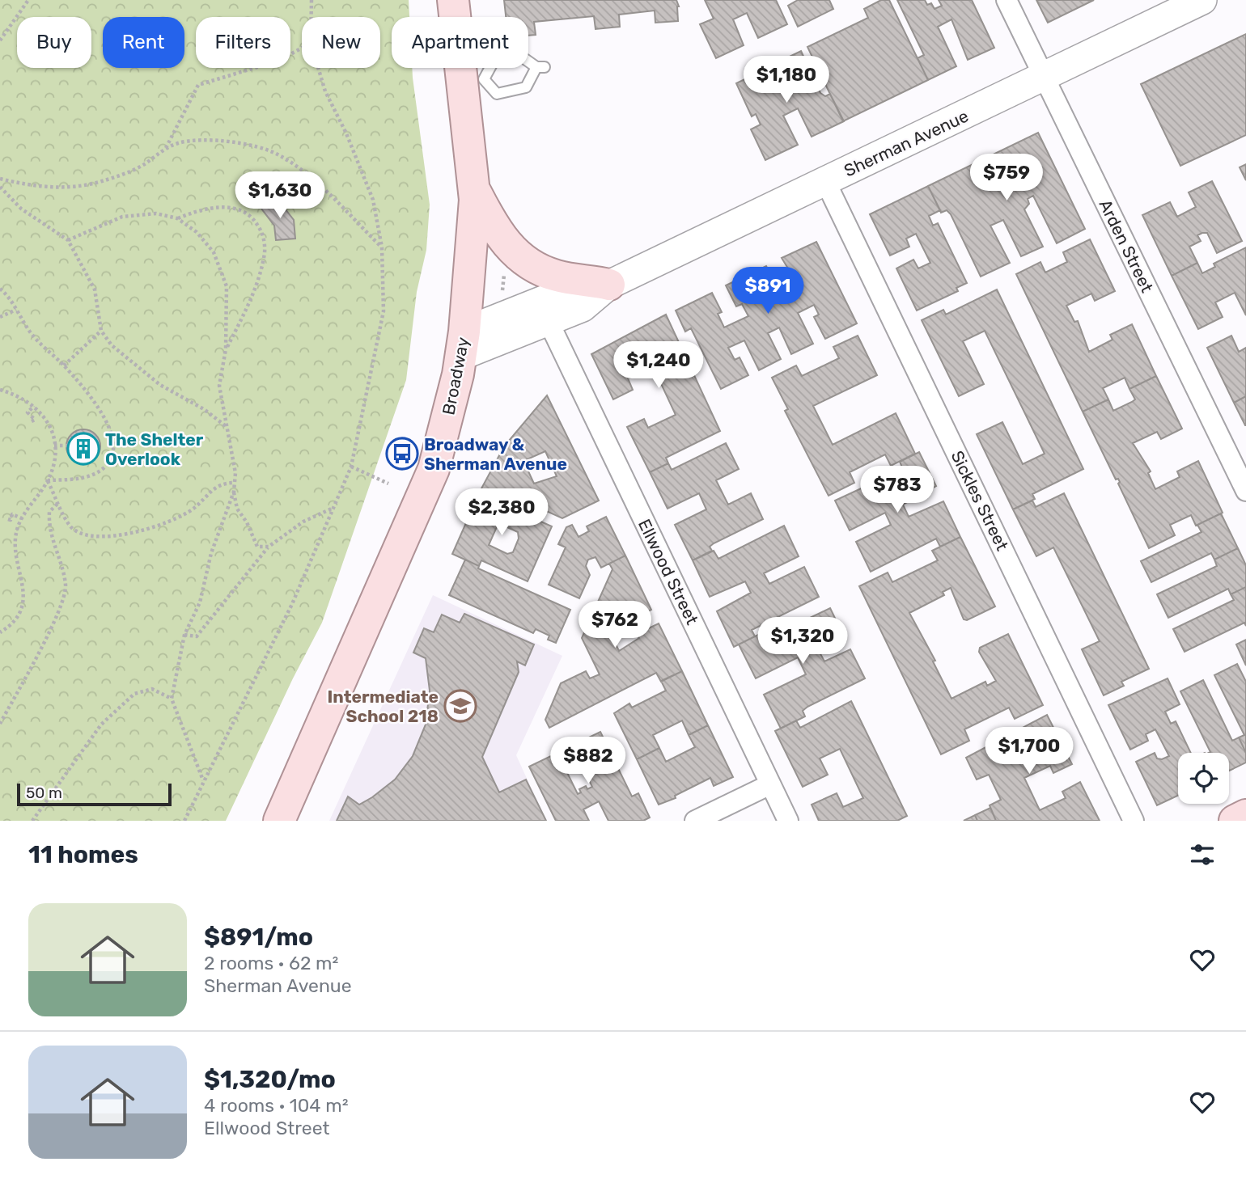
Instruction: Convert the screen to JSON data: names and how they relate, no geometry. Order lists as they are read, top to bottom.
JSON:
{
  "streets": {
    "main road": ["Sherman Avenue", "Broadway"],
    "street": ["Arden Street", "Sickles Street", "Ellwood Street"]
  },
  "crossings": [
    ["Sherman Avenue", "Arden Street"],
    ["Sherman Avenue", "Broadway"],
    ["Sherman Avenue", "Sickles Street"],
    ["Sherman Avenue", "Ellwood Street"]
  ],
  "places": {
    "building": ["The Shelter Overlook"],
    "bus stop": ["Broadway & Sherman Avenue"],
    "school or university": ["Intermediate School 218"]
  },
  "scale_bar": "50 m",
  "page": {
    "chip": [
      "Buy",
      "Rent",
      "Filters",
      "New",
      "Apartment"
    ],
    "price": [
      "$1,180",
      "$759",
      "$1,630",
      "$891",
      "$1,240",
      "$783",
      "$2,380",
      "$762",
      "$1,320",
      "$1,700",
      "$882"
    ],
    "scale": "50 m",
    "heading": "11 homes",
    "list": [
      {
        "name": "$891/mo",
        "note": "2 rooms · 62 m² · Sherman Avenue"
      },
      {
        "name": "$1,320/mo",
        "note": "4 rooms · 104 m² · Ellwood Street"
      }
    ]
  }
}
